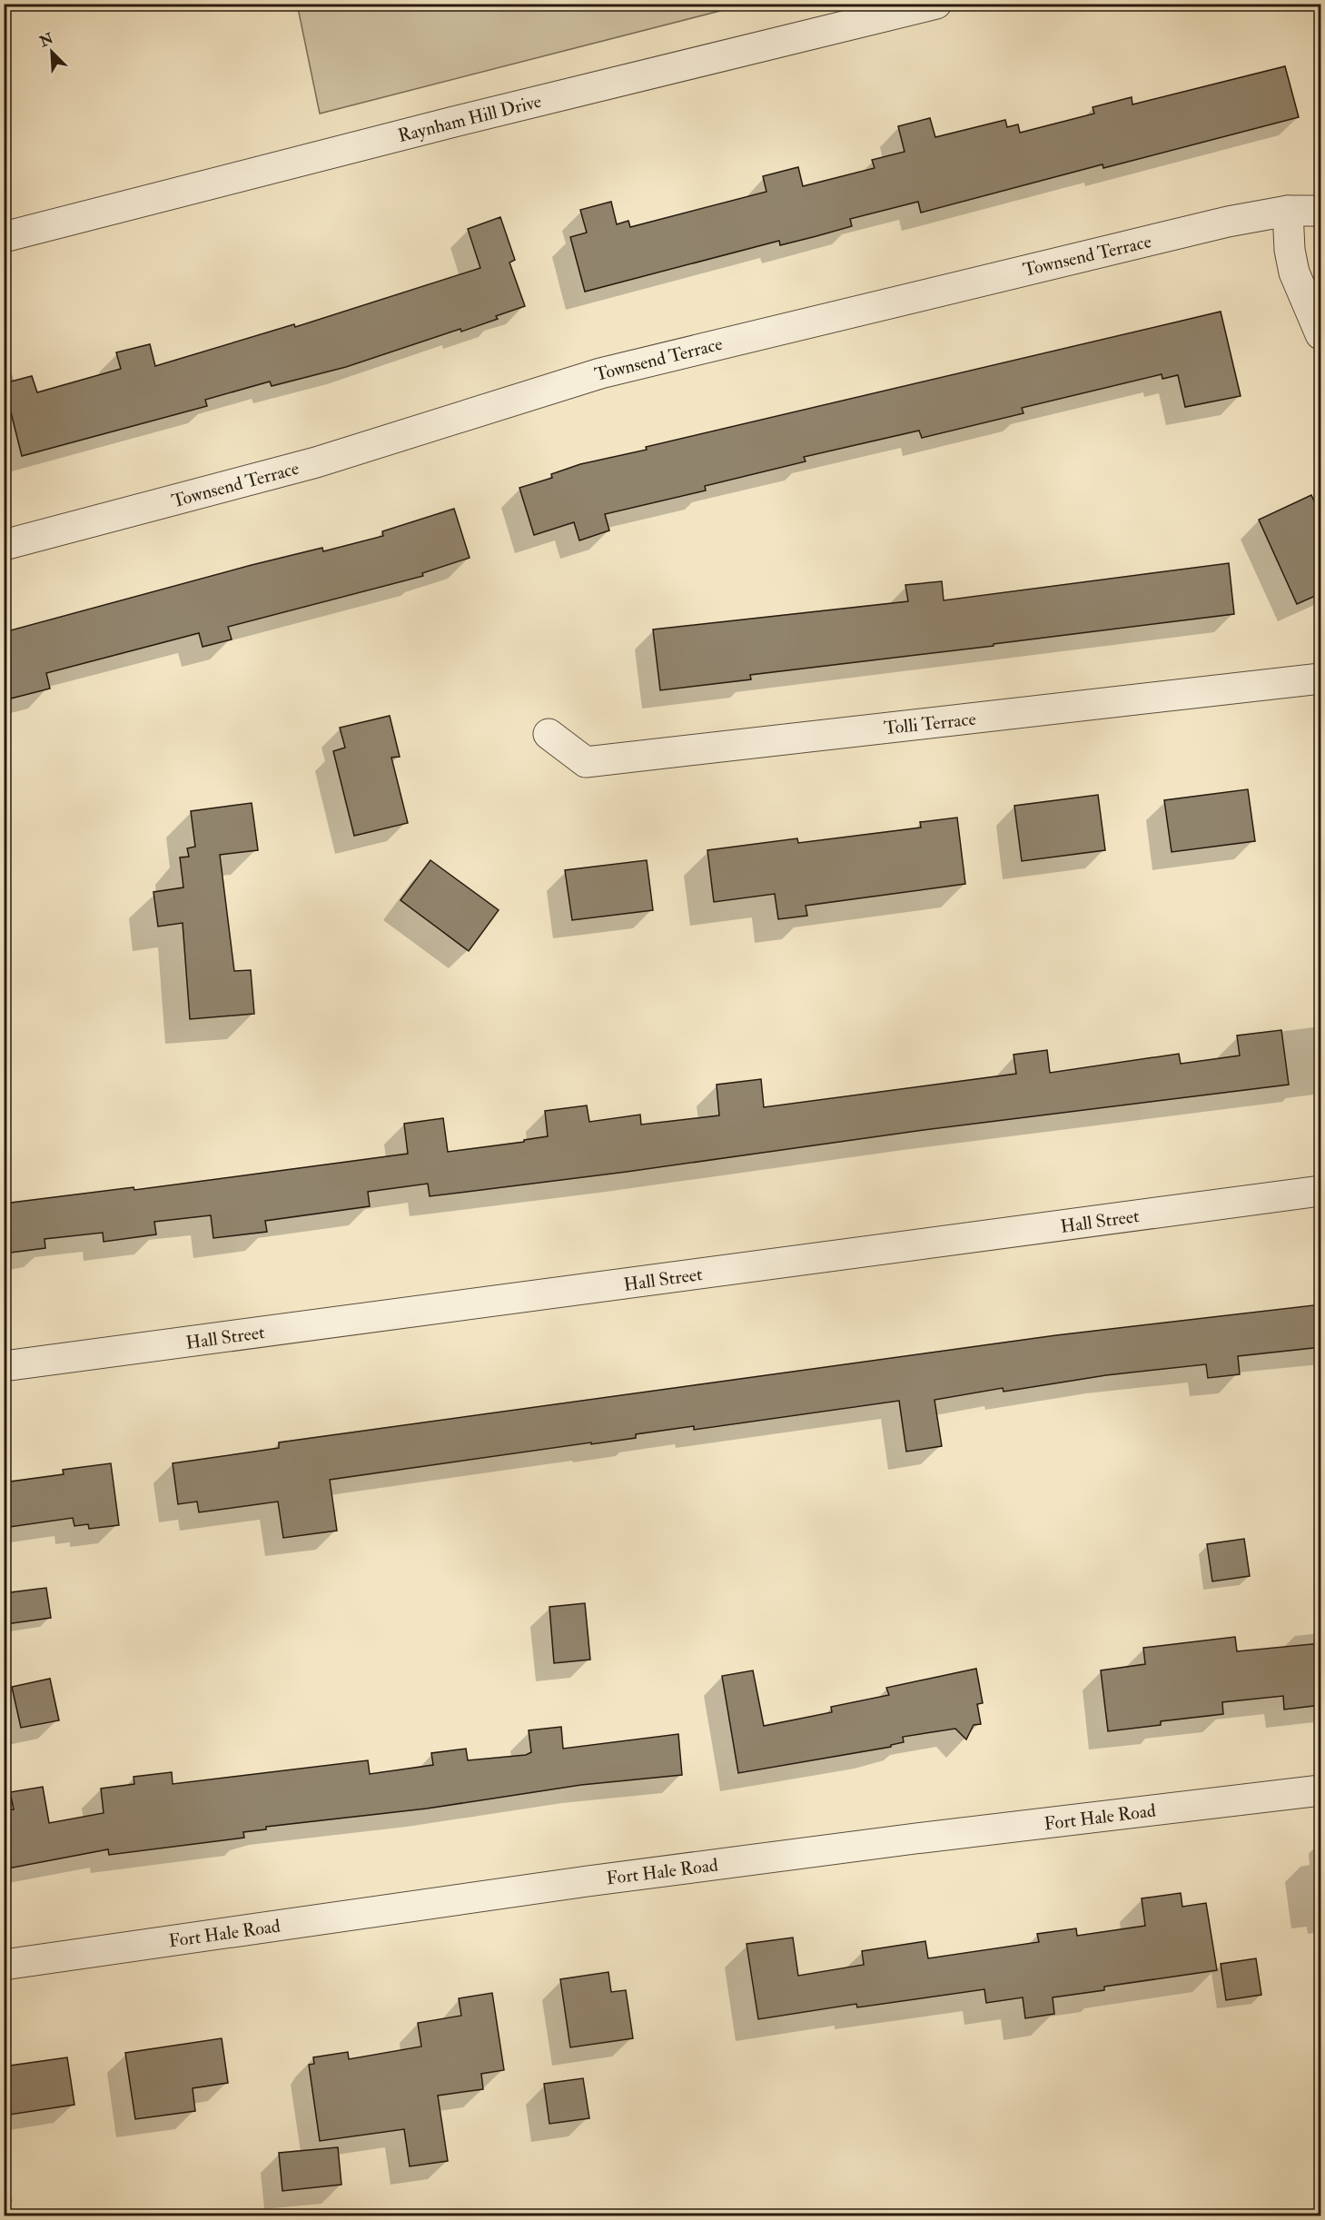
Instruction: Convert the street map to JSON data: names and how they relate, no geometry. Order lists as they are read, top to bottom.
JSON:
{
  "streets": {
    "street": [
      "Raynham Hill Drive",
      "Townsend Terrace",
      "Tolli Terrace",
      "Hall Street",
      "Fort Hale Road"
    ]
  },
  "north": "top left"
}
